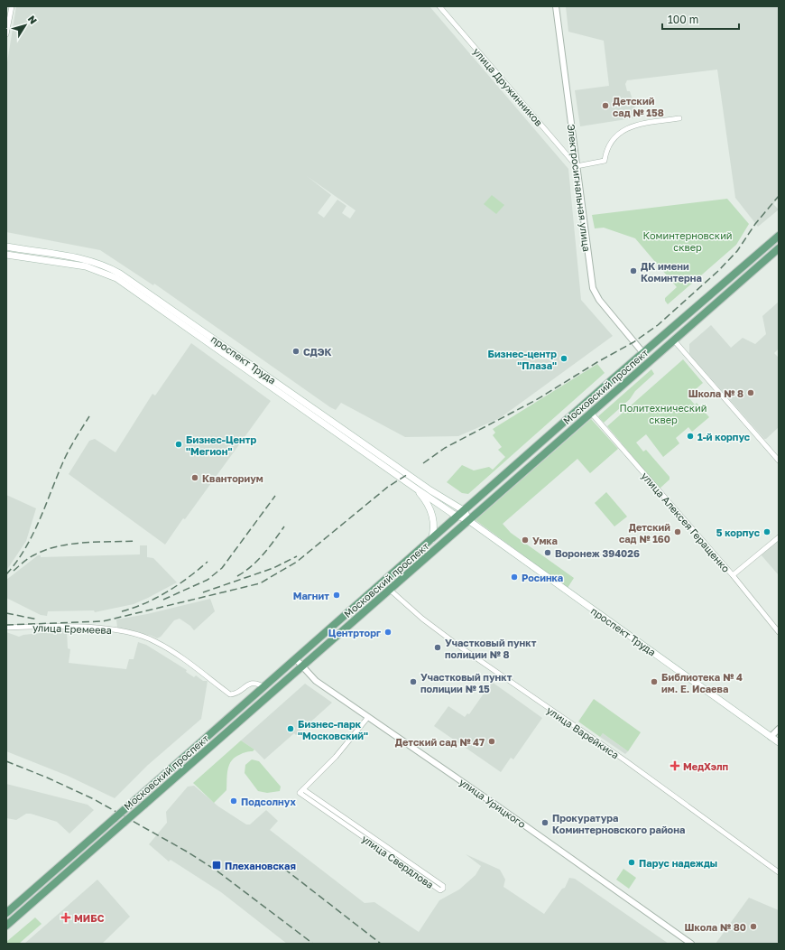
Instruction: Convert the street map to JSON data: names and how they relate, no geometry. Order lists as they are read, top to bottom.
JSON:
{
  "streets": {
    "main road": ["проспект Труда", "Московский проспект"],
    "street": [
      "улица Дружинников",
      "Электросигнальная улица",
      "улица Алексея Геращенко",
      "улица Еремеева",
      "улица Варейкиса",
      "улица Урицкого",
      "улица Свердлова"
    ]
  },
  "crossings": [
    ["улица Дружинников", "Электросигнальная улица"],
    ["Электросигнальная улица", "Московский проспект"],
    ["проспект Труда", "Московский проспект"],
    ["Московский проспект", "улица Алексея Геращенко"],
    ["Московский проспект", "улица Еремеева"],
    ["Московский проспект", "улица Варейкиса"],
    ["Московский проспект", "улица Урицкого"]
  ],
  "parks": ["Коминтерновский сквер", "Политехнический сквер"],
  "places": {
    "other": [
      "Детский сад № 158",
      "ДК имени Коминтерна",
      "СДЭК",
      "Бизнес-центр \"Плаза\"",
      "Школа № 8",
      "1-й корпус",
      "Бизнес-Центр \"Мегион\"",
      "Кванториум",
      "Детский сад № 160",
      "5 корпус",
      "Умка",
      "Воронеж 394026",
      "Росинка",
      "Магнит",
      "Центрторг",
      "Участковый пункт полиции № 8",
      "Участковый пункт полиции № 15",
      "Библиотека № 4 им. Е. Исаева",
      "Бизнес-парк \"Московский\"",
      "Детский сад № 47",
      "Подсолнух",
      "Прокуратура Коминтерновского района",
      "Парус надежды",
      "Школа № 80"
    ],
    "health": ["МедХэлп", "МИБС"],
    "transit": ["Плехановская"]
  },
  "scale_bar": "100 m",
  "north": "top right"
}
